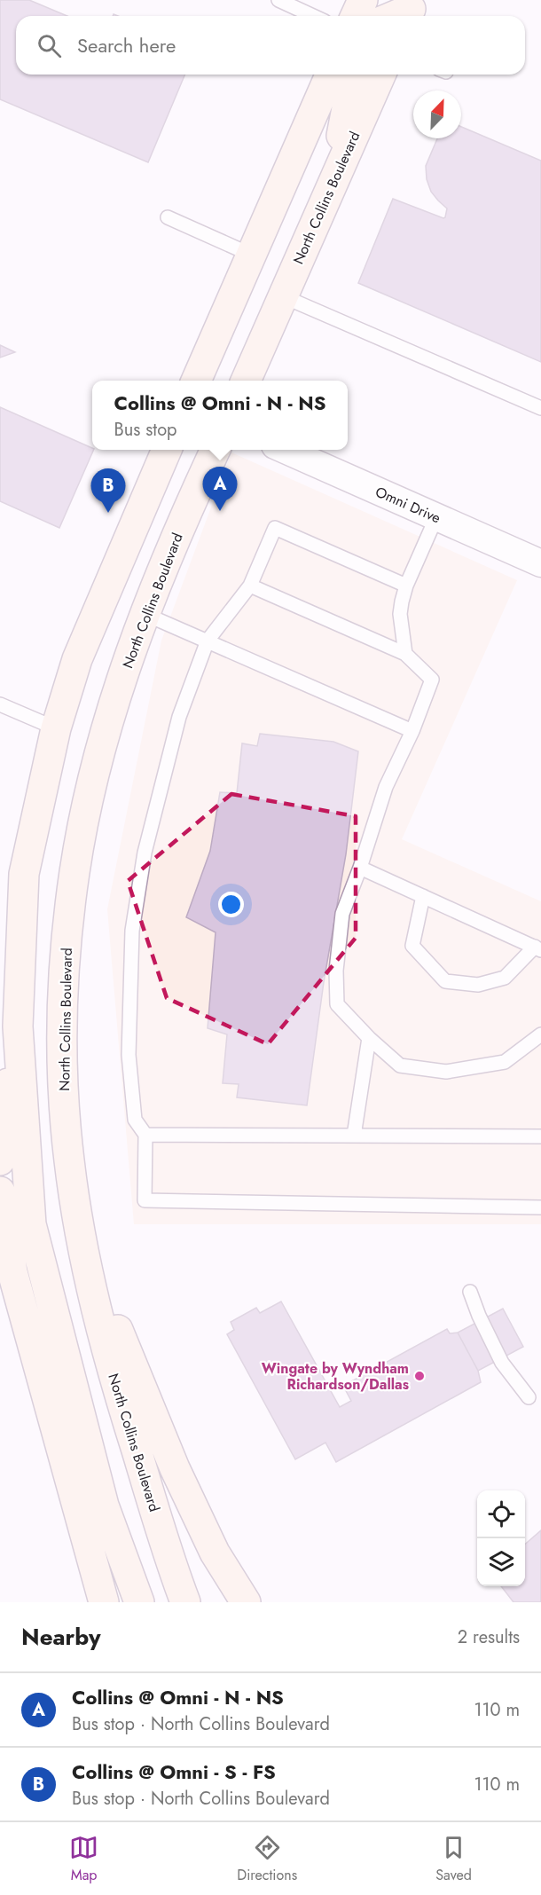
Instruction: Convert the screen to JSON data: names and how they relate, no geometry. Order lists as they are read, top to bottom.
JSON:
{
  "streets": {
    "main road": ["North Collins Boulevard"],
    "street": ["Omni Drive"]
  },
  "places": ["Wingate by Wyndham Richardson/Dallas"],
  "north": "top right",
  "page": {
    "search": "Search here",
    "popup": ["Collins @ Omni - N - NS", "Bus stop"],
    "pins": ["A", "B"],
    "heading": ["Nearby", "2 results"],
    "list": [
      {
        "mark": "A",
        "name": "Collins @ Omni - N - NS",
        "note": "Bus stop · North Collins Boulevard",
        "value": "110 m"
      },
      {
        "mark": "B",
        "name": "Collins @ Omni - S - FS",
        "note": "Bus stop · North Collins Boulevard",
        "value": "110 m"
      }
    ],
    "nav": ["Map", "Directions", "Saved"]
  }
}
